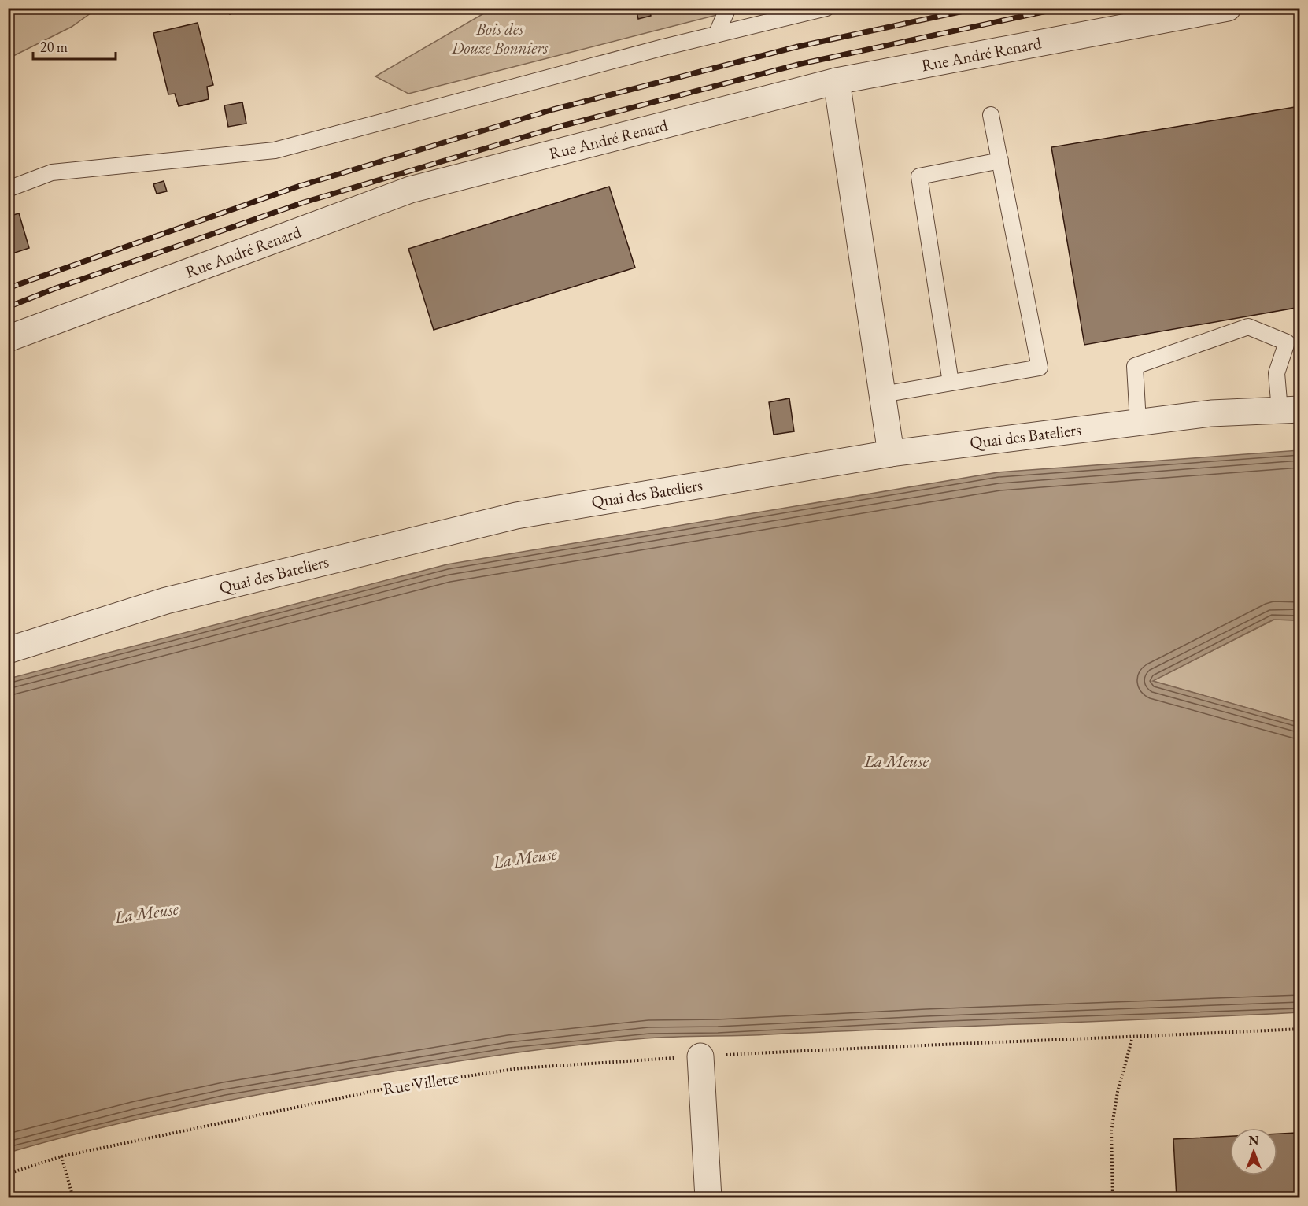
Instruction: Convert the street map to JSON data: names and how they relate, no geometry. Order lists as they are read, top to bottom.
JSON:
{
  "streets": {
    "street": ["Rue André Renard", "Quai des Bateliers"],
    "path": ["Rue Villette"]
  },
  "water": ["La Meuse"],
  "parks": ["Bois des Douze Bonniers"],
  "scale_bar": "20 m",
  "north": "top"
}
